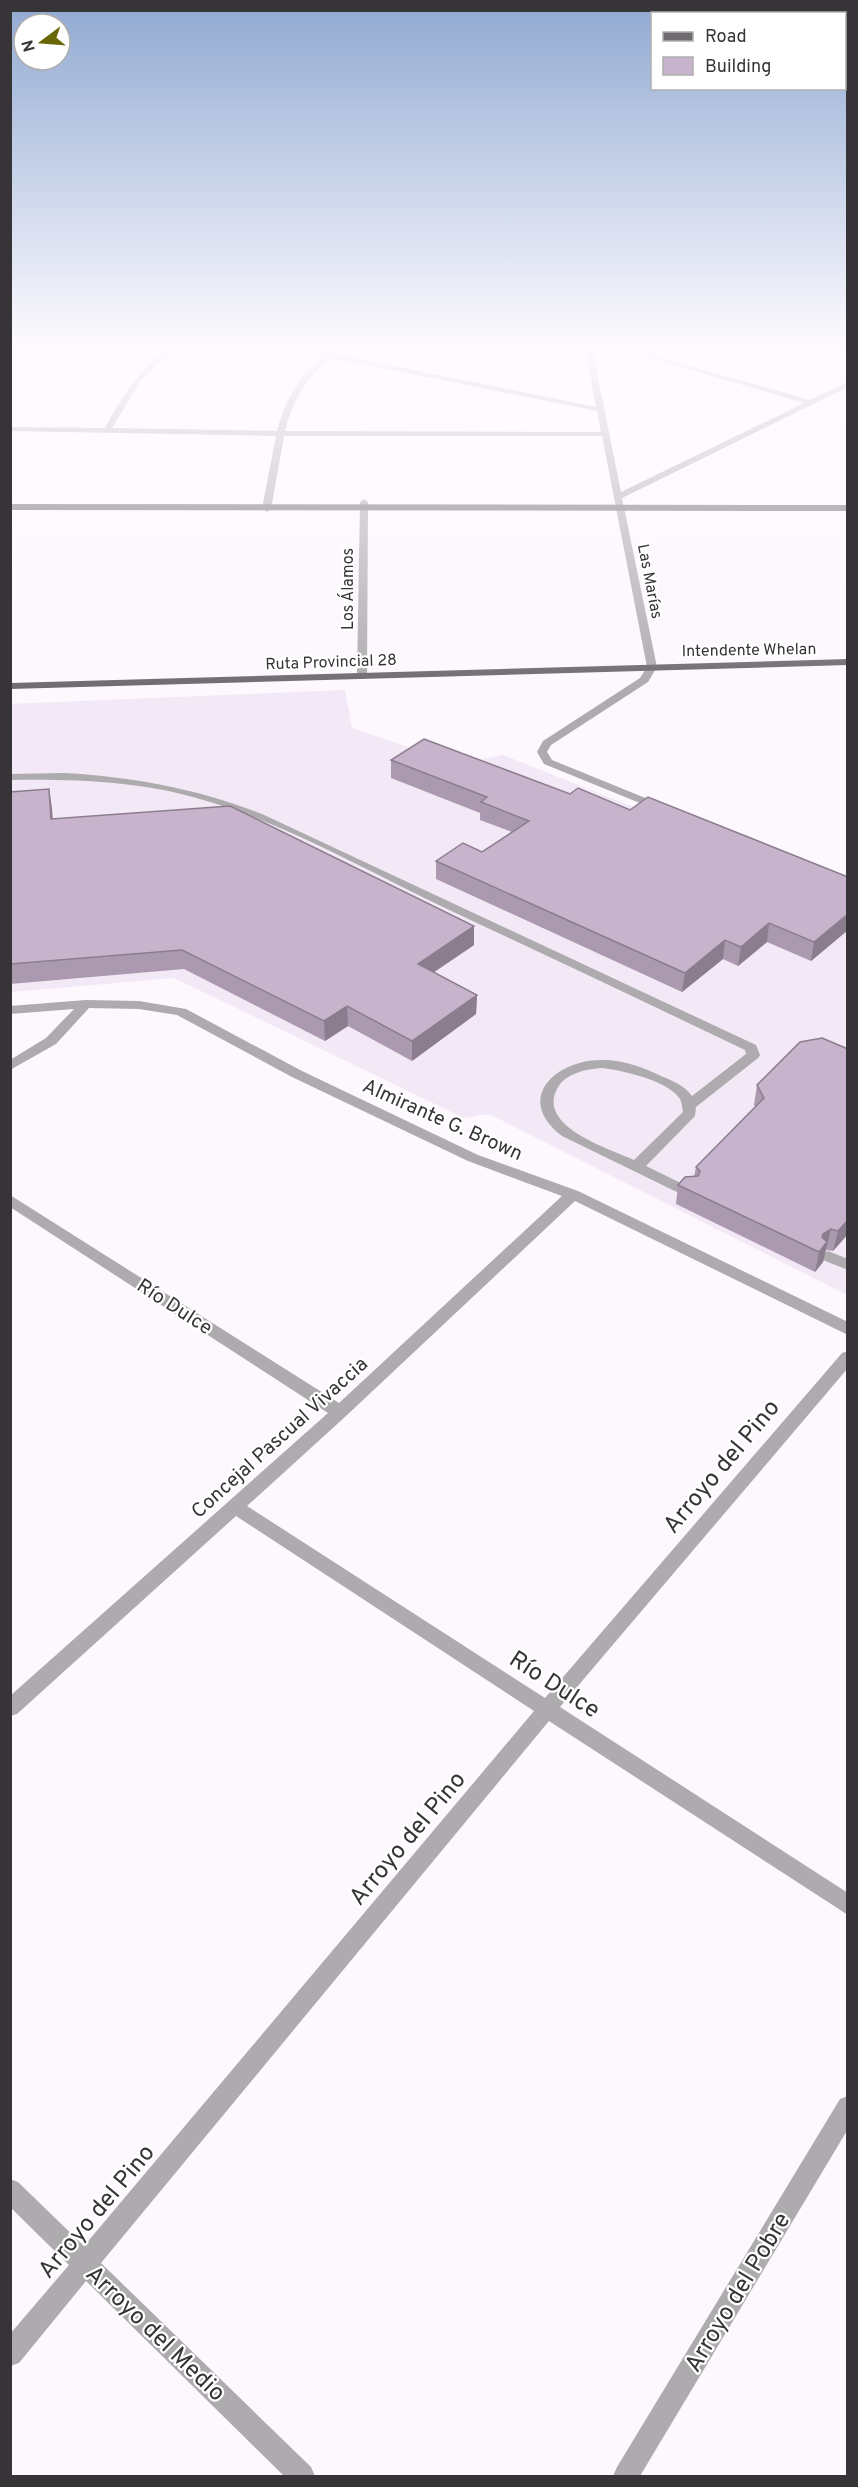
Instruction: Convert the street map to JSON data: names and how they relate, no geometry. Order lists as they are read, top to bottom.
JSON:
{
  "streets": {
    "main road": ["Intendente Whelan", "Ruta Provincial 28"],
    "street": [
      "Las Marías",
      "Los Álamos",
      "Almirante G. Brown",
      "Río Dulce",
      "Concejal Pascual Vivaccia",
      "Arroyo del Pino",
      "Arroyo del Pobre",
      "Arroyo del Medio"
    ]
  },
  "crossings": [
    ["Las Marías", "Intendente Whelan"],
    ["Las Marías", "Ruta Provincial 28"],
    ["Los Álamos", "Ruta Provincial 28"],
    ["Intendente Whelan", "Ruta Provincial 28"],
    ["Almirante G. Brown", "Concejal Pascual Vivaccia"],
    ["Río Dulce", "Concejal Pascual Vivaccia"],
    ["Río Dulce", "Arroyo del Pino"],
    ["Arroyo del Pino", "Arroyo del Medio"]
  ],
  "legend": ["Road", "Building"],
  "north": "left"
}
